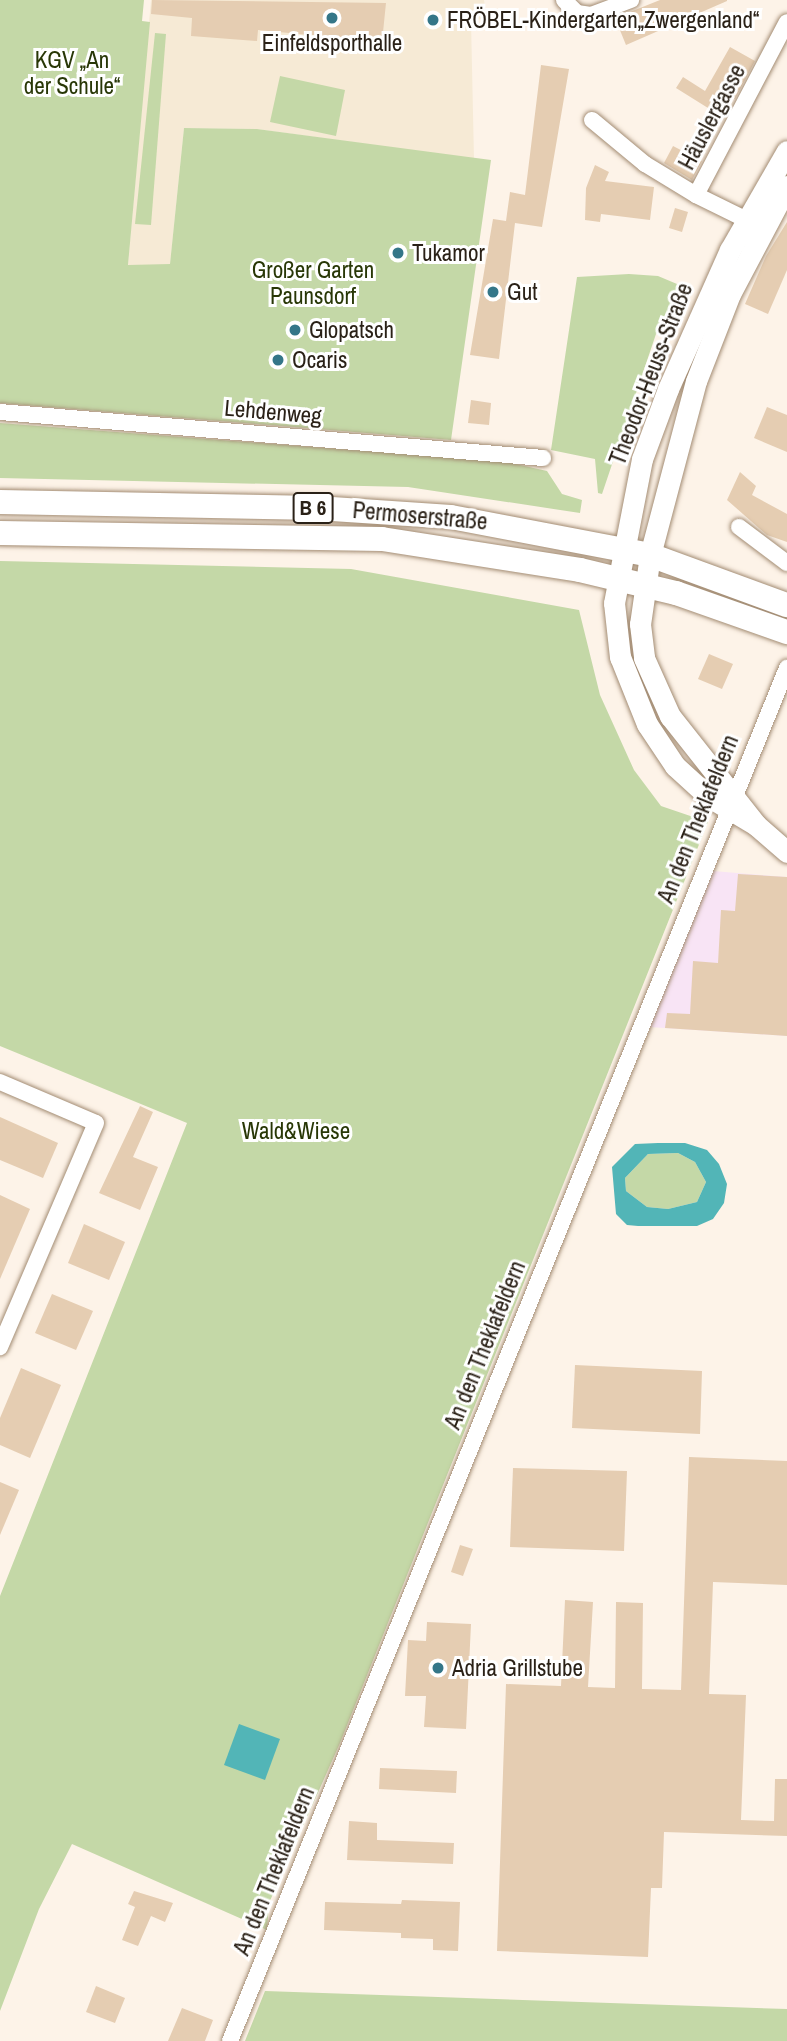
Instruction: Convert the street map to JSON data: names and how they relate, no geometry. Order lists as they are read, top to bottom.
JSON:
{
  "streets": {
    "main road": ["Theodor-Heuss-Straße", "B 6", "Permoserstraße"],
    "street": ["Häuslergasse", "Lehdenweg", "An den Theklafeldern"]
  },
  "crossings": [
    ["Häuslergasse", "Theodor-Heuss-Straße"],
    ["Theodor-Heuss-Straße", "Permoserstraße"],
    ["Theodor-Heuss-Straße", "An den Theklafeldern"]
  ],
  "parks": ["KGV „An der Schule“", "Großer Garten Paunsdorf", "Wald&Wiese"],
  "places": [
    "Einfeldsporthalle",
    "FRÖBEL-Kindergarten„Zwergenland“",
    "Tukamor",
    "Gut",
    "Glopatsch",
    "Ocaris",
    "Adria Grillstube"
  ]
}
